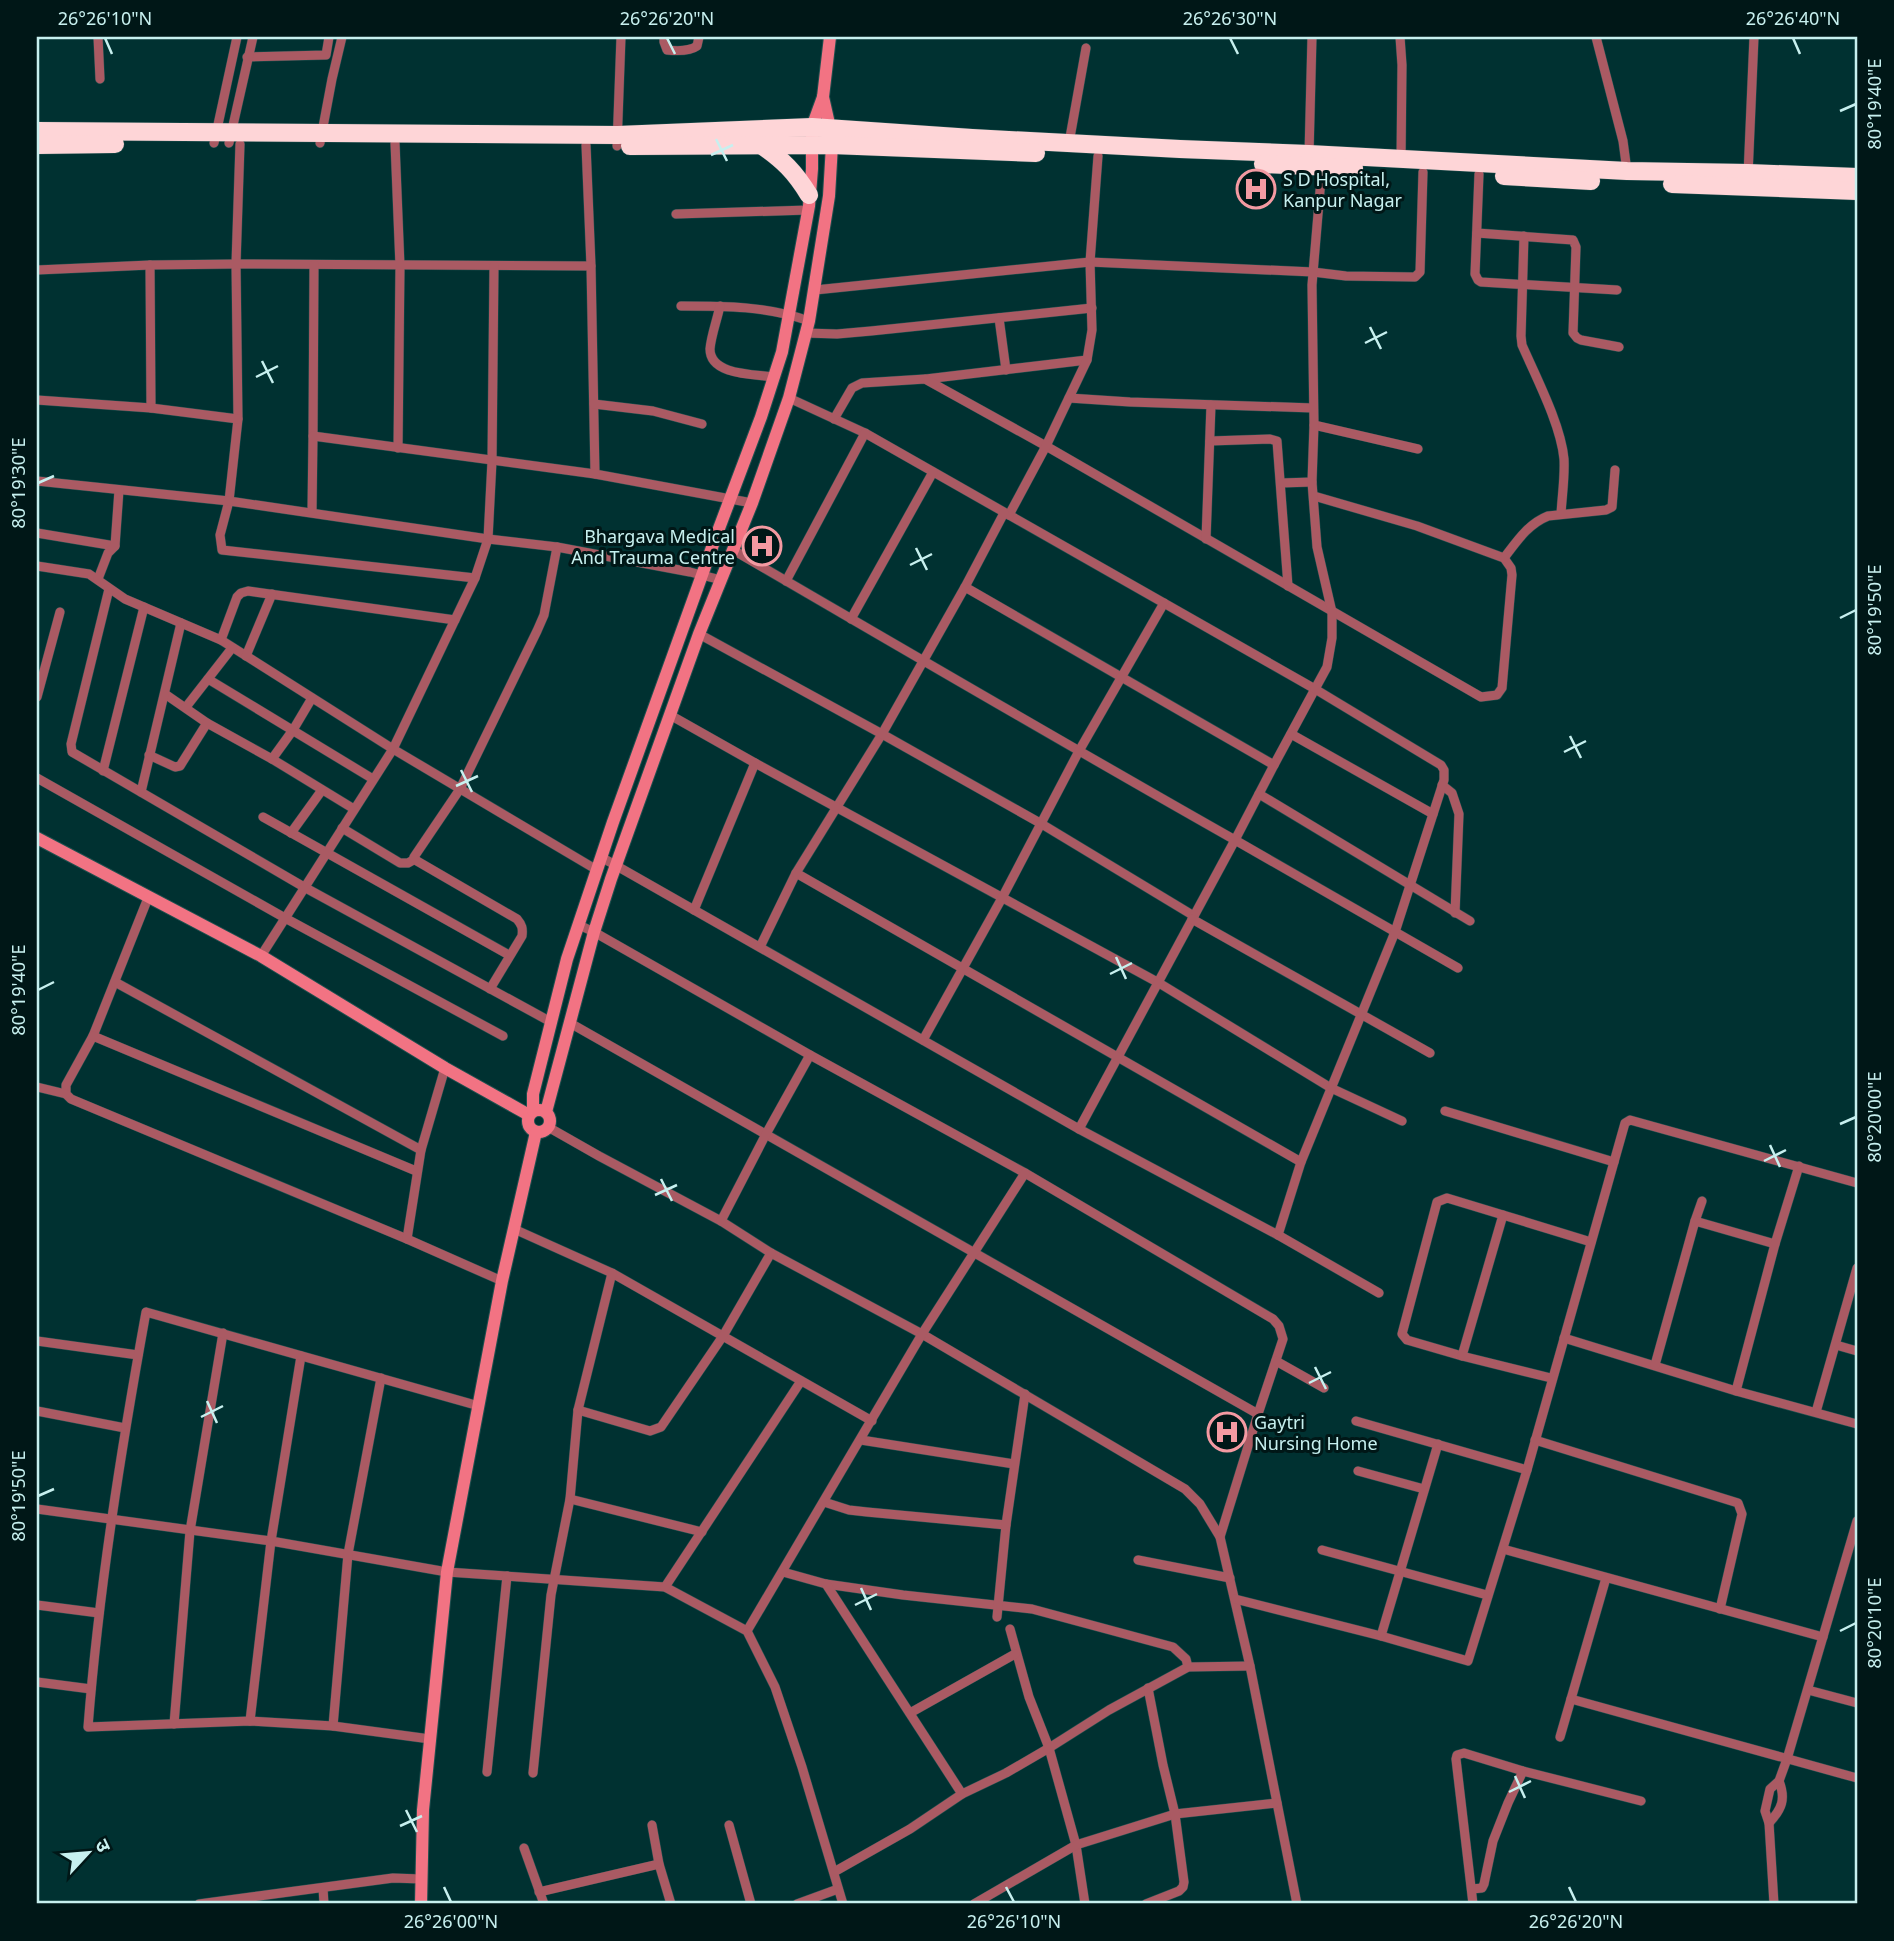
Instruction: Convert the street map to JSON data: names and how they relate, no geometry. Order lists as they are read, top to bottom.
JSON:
{
  "places": {
    "hospital": ["S D Hospital, Kanpur Nagar", "Bhargava Medical And Trauma Centre", "Gaytri Nursing Home"]
  },
  "north": "top right",
  "coordinates": [
    "26°26'10\"N",
    "26°26'20\"N",
    "26°26'30\"N",
    "26°26'40\"N",
    "80°19'40\"E",
    "80°19'30\"E",
    "80°19'50\"E",
    "80°20'00\"E",
    "80°20'10\"E",
    "26°26'00\"N"
  ]
}
